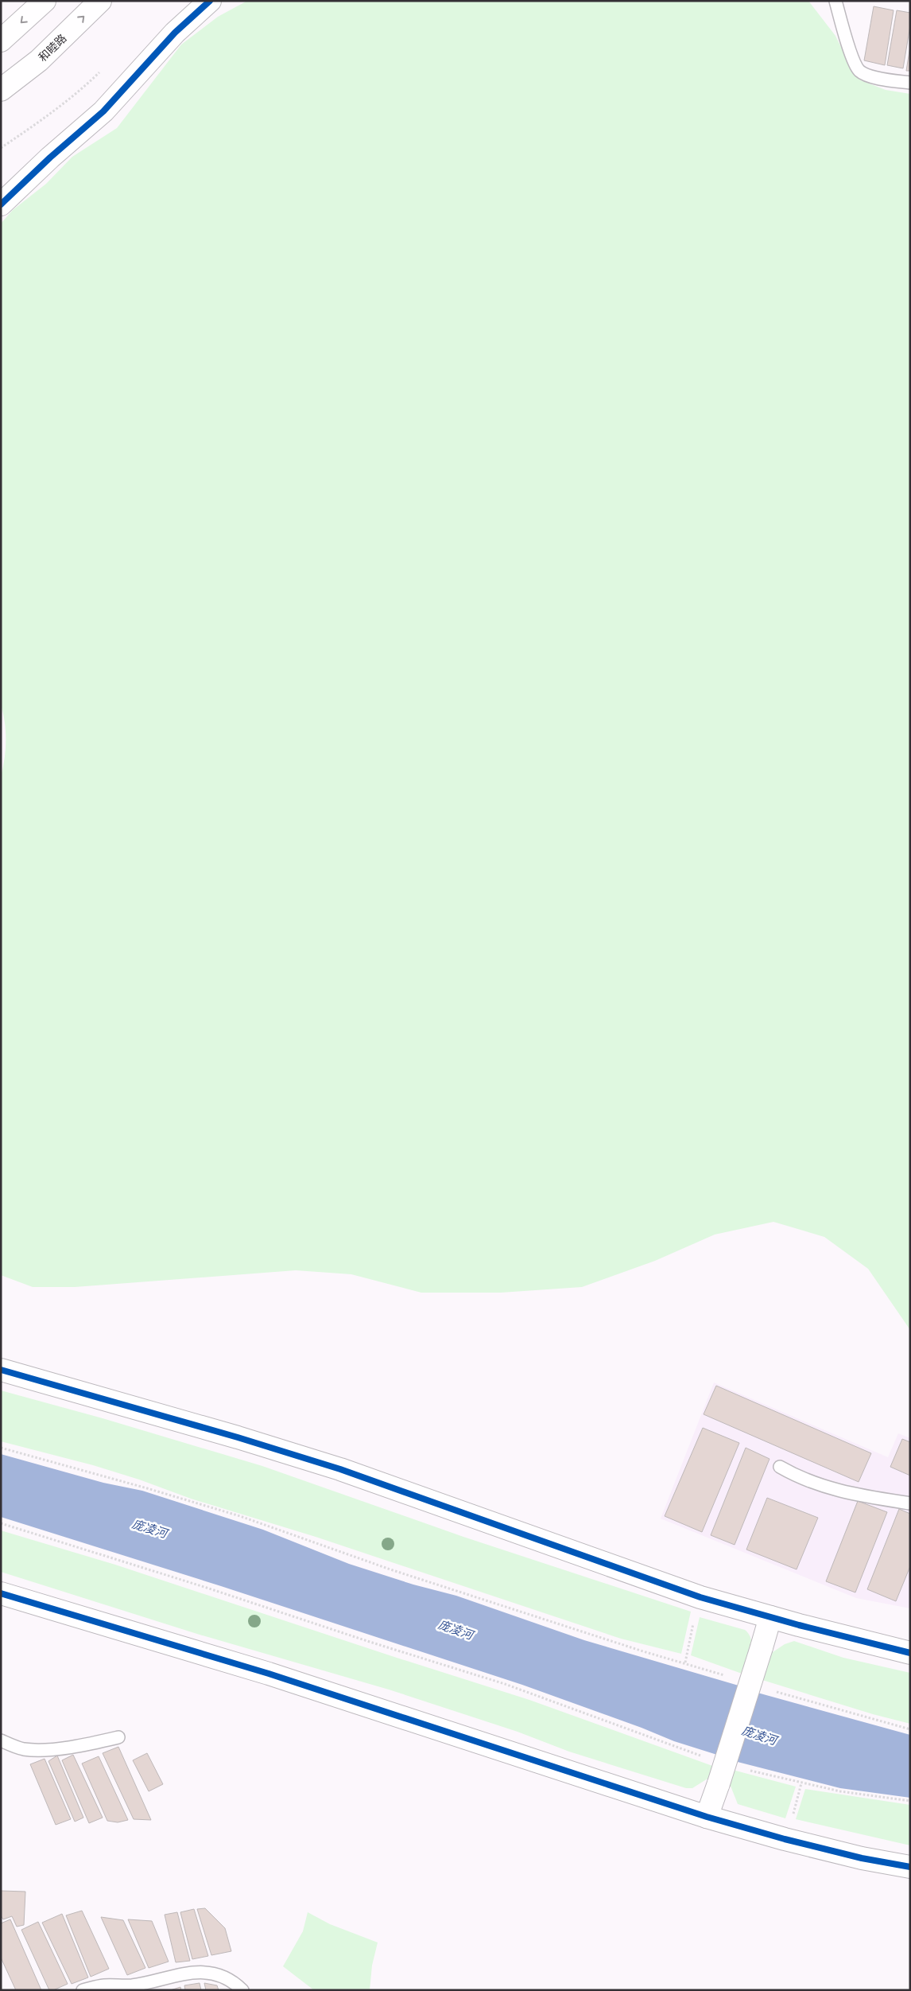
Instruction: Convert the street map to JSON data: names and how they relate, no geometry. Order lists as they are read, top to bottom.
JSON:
{
  "streets": {
    "street": ["和睦路"]
  },
  "water": ["庞凌河"]
}
